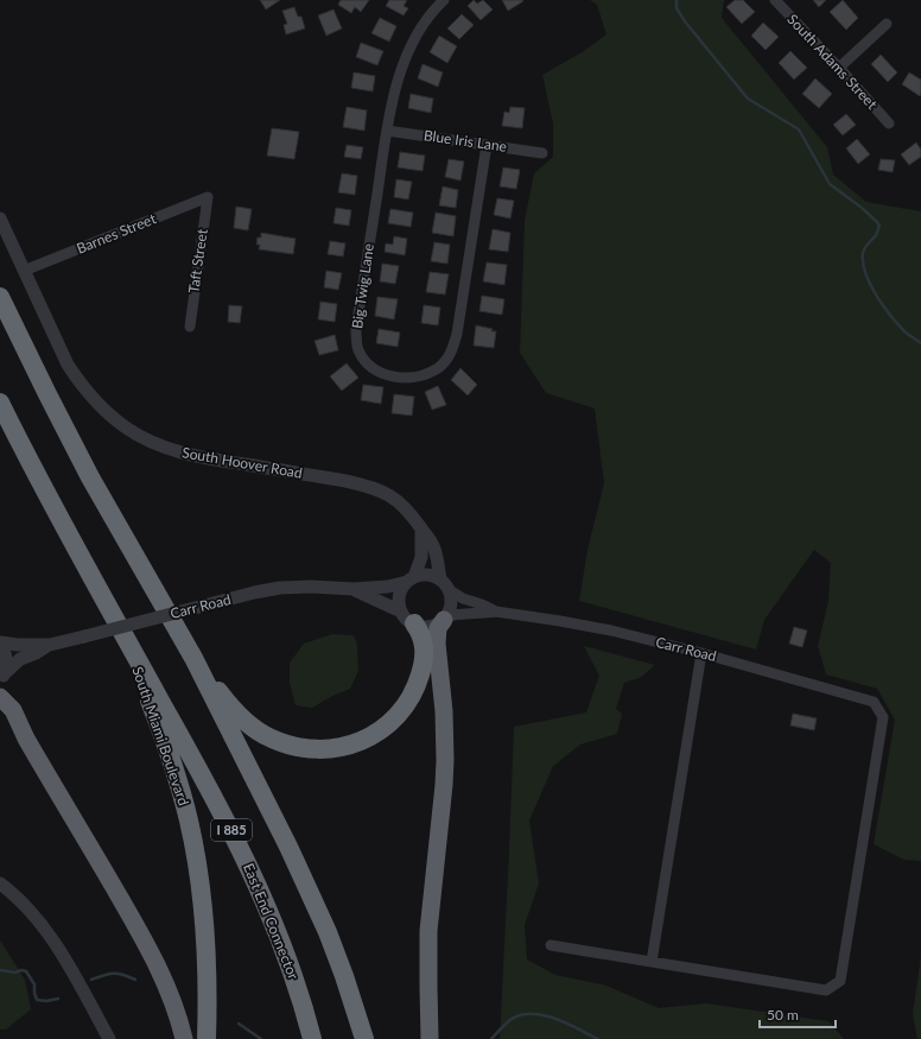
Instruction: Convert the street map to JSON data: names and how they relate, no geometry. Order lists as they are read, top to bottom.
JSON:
{
  "streets": {
    "highway": ["South Miami Boulevard", "I 885", "East End Connector"],
    "street": [
      "South Adams Street",
      "Blue Iris Lane",
      "Barnes Street",
      "Taft Street",
      "Big Twig Lane",
      "South Hoover Road",
      "Carr Road"
    ]
  },
  "crossings": [
    ["Blue Iris Lane", "Big Twig Lane"],
    ["Barnes Street", "Taft Street"],
    ["Barnes Street", "South Hoover Road"],
    ["South Hoover Road", "Carr Road"],
    ["South Miami Boulevard", "I 885"],
    ["South Miami Boulevard", "East End Connector"],
    ["I 885", "East End Connector"]
  ],
  "scale_bar": "50 m"
}
